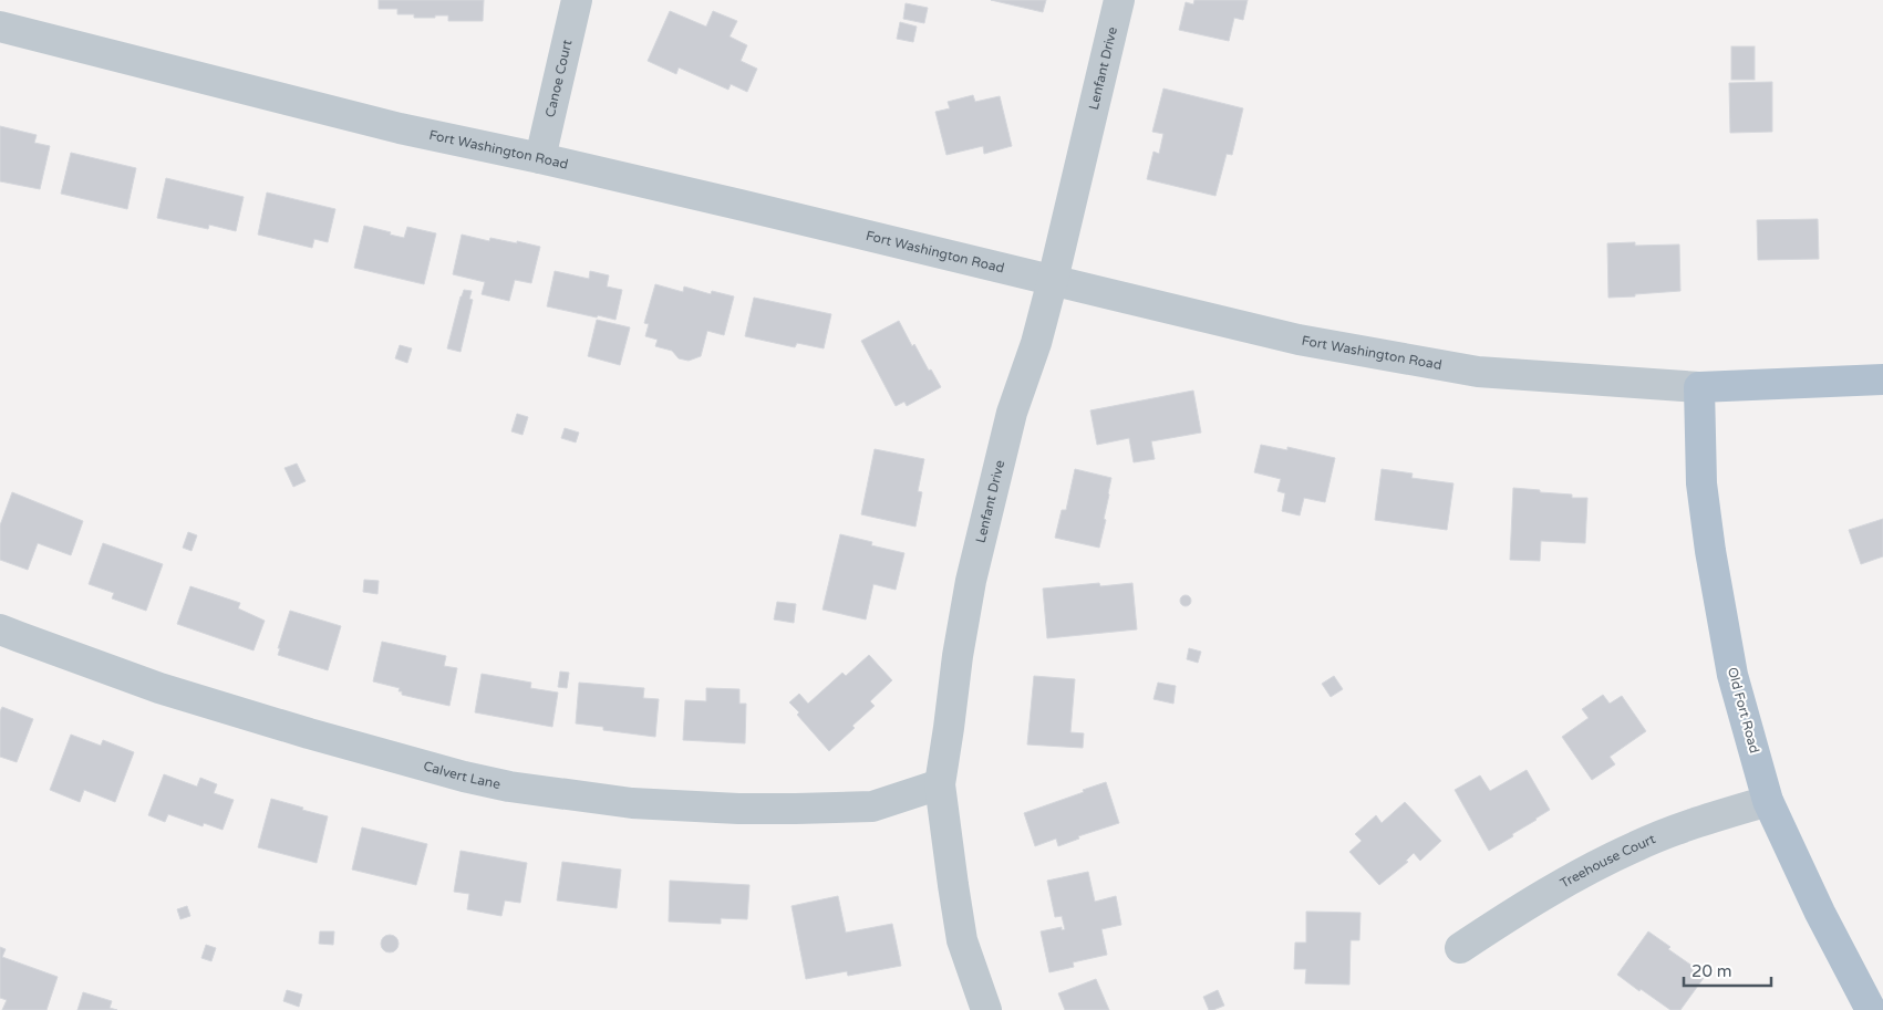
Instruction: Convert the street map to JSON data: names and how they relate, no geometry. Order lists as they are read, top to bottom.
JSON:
{
  "streets": {
    "main road": ["Fort Washington Road", "Old Fort Road"],
    "street": [
      "Lenfant Drive",
      "Canoe Court",
      "Calvert Lane",
      "Treehouse Court"
    ]
  },
  "crossings": [
    ["Lenfant Drive", "Fort Washington Road"],
    ["Lenfant Drive", "Calvert Lane"],
    ["Canoe Court", "Fort Washington Road"],
    ["Fort Washington Road", "Old Fort Road"],
    ["Old Fort Road", "Treehouse Court"]
  ],
  "scale_bar": "20 m"
}
